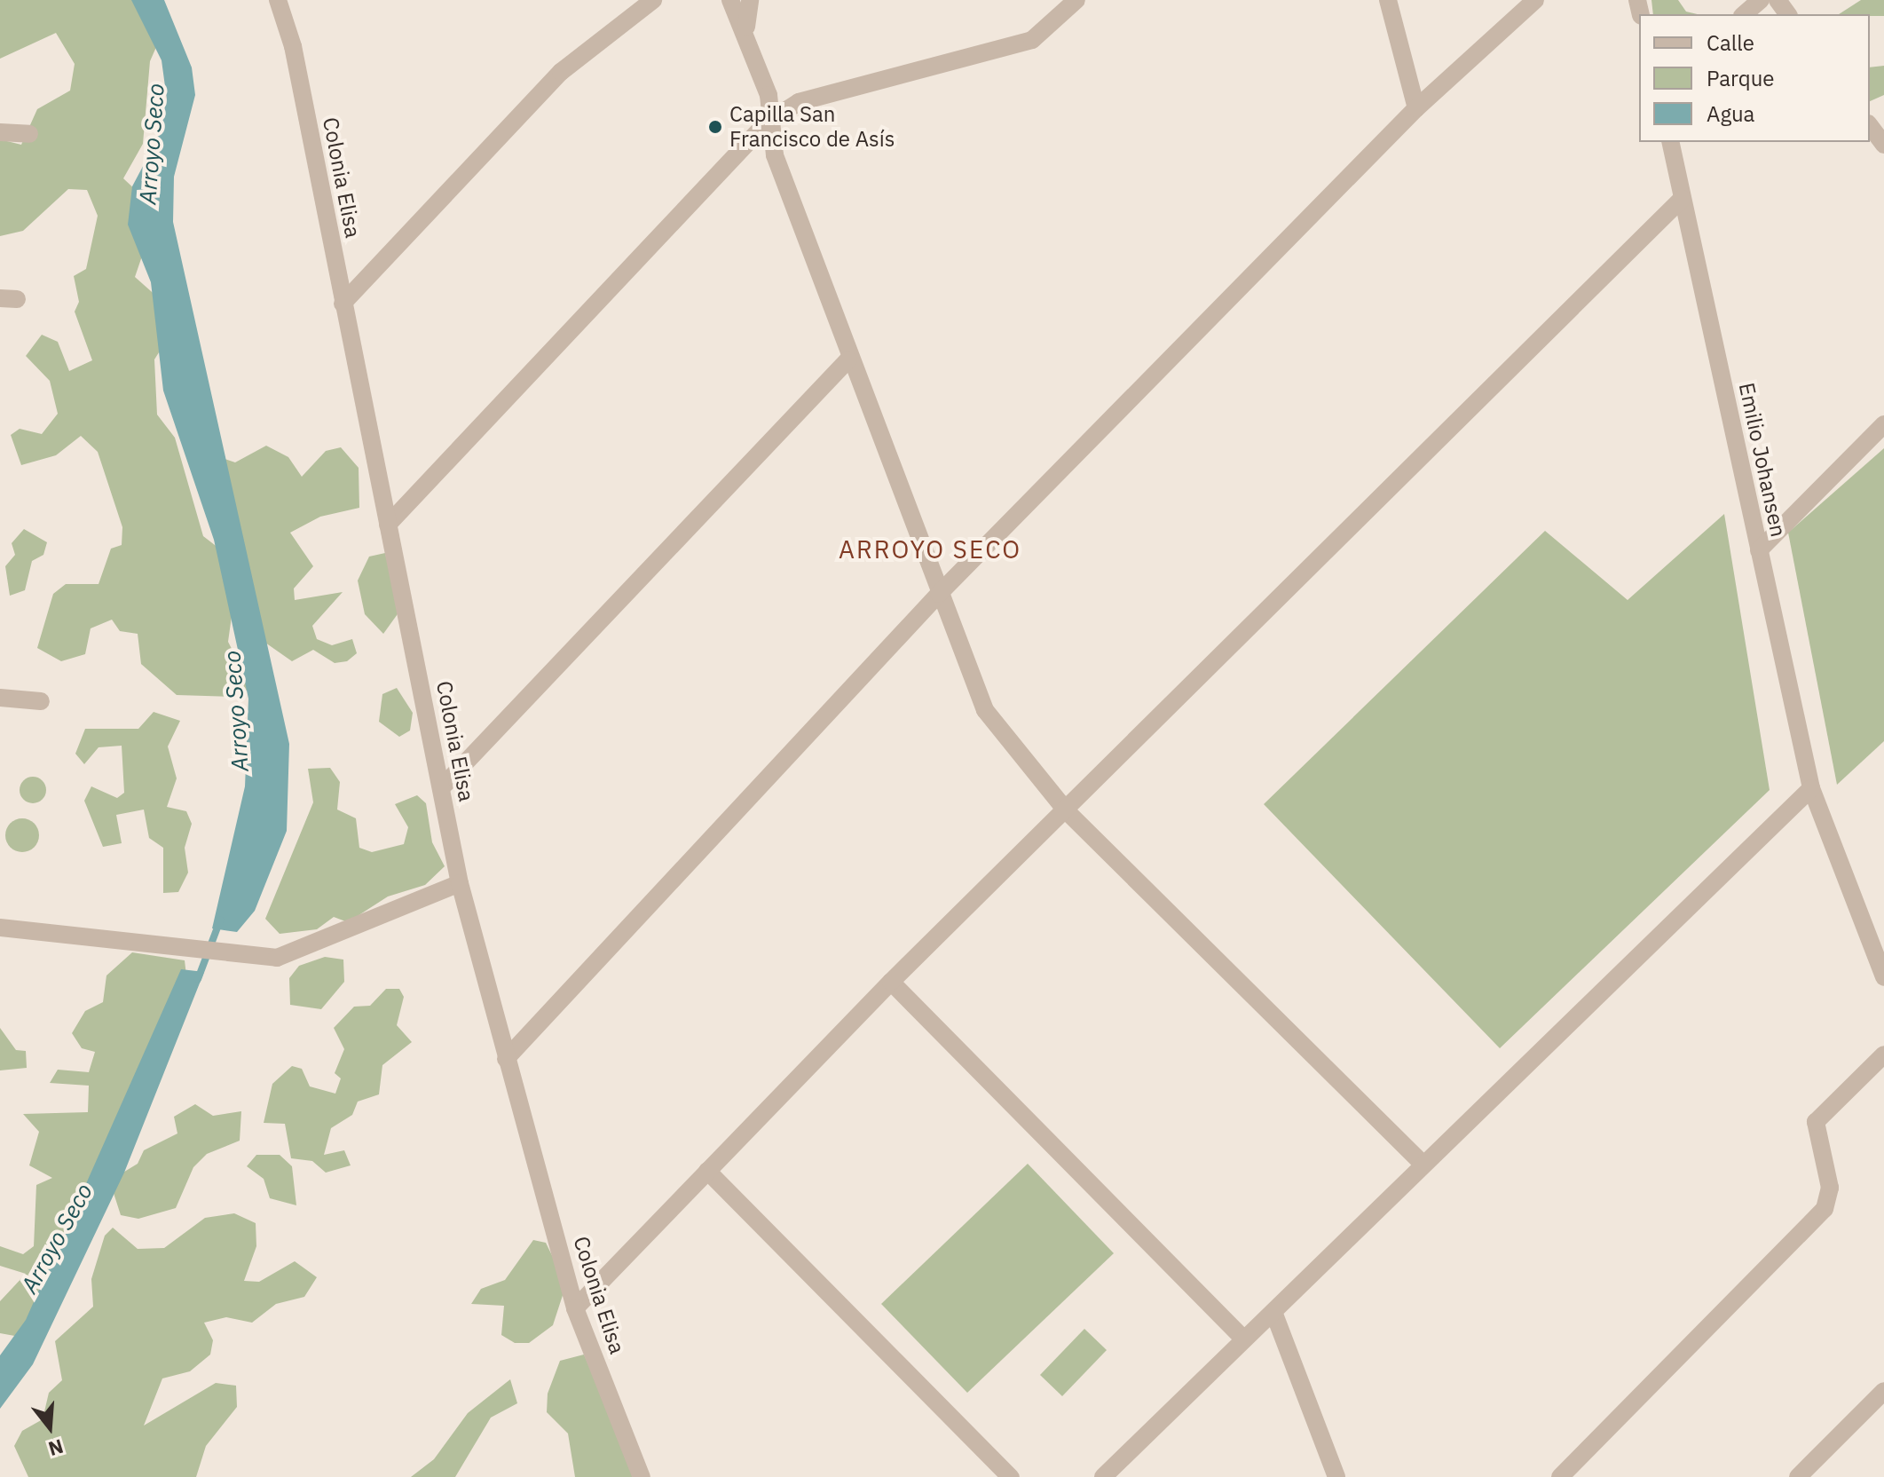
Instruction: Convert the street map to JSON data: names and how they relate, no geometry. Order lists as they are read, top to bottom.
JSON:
{
  "streets": {
    "street": ["Colonia Elisa", "Emilio Johansen"]
  },
  "districts": ["ARROYO SECO"],
  "water": ["Arroyo Seco"],
  "places": ["Capilla San Francisco de Asís"],
  "legend": ["Calle", "Parque", "Agua"],
  "north": "bottom"
}
